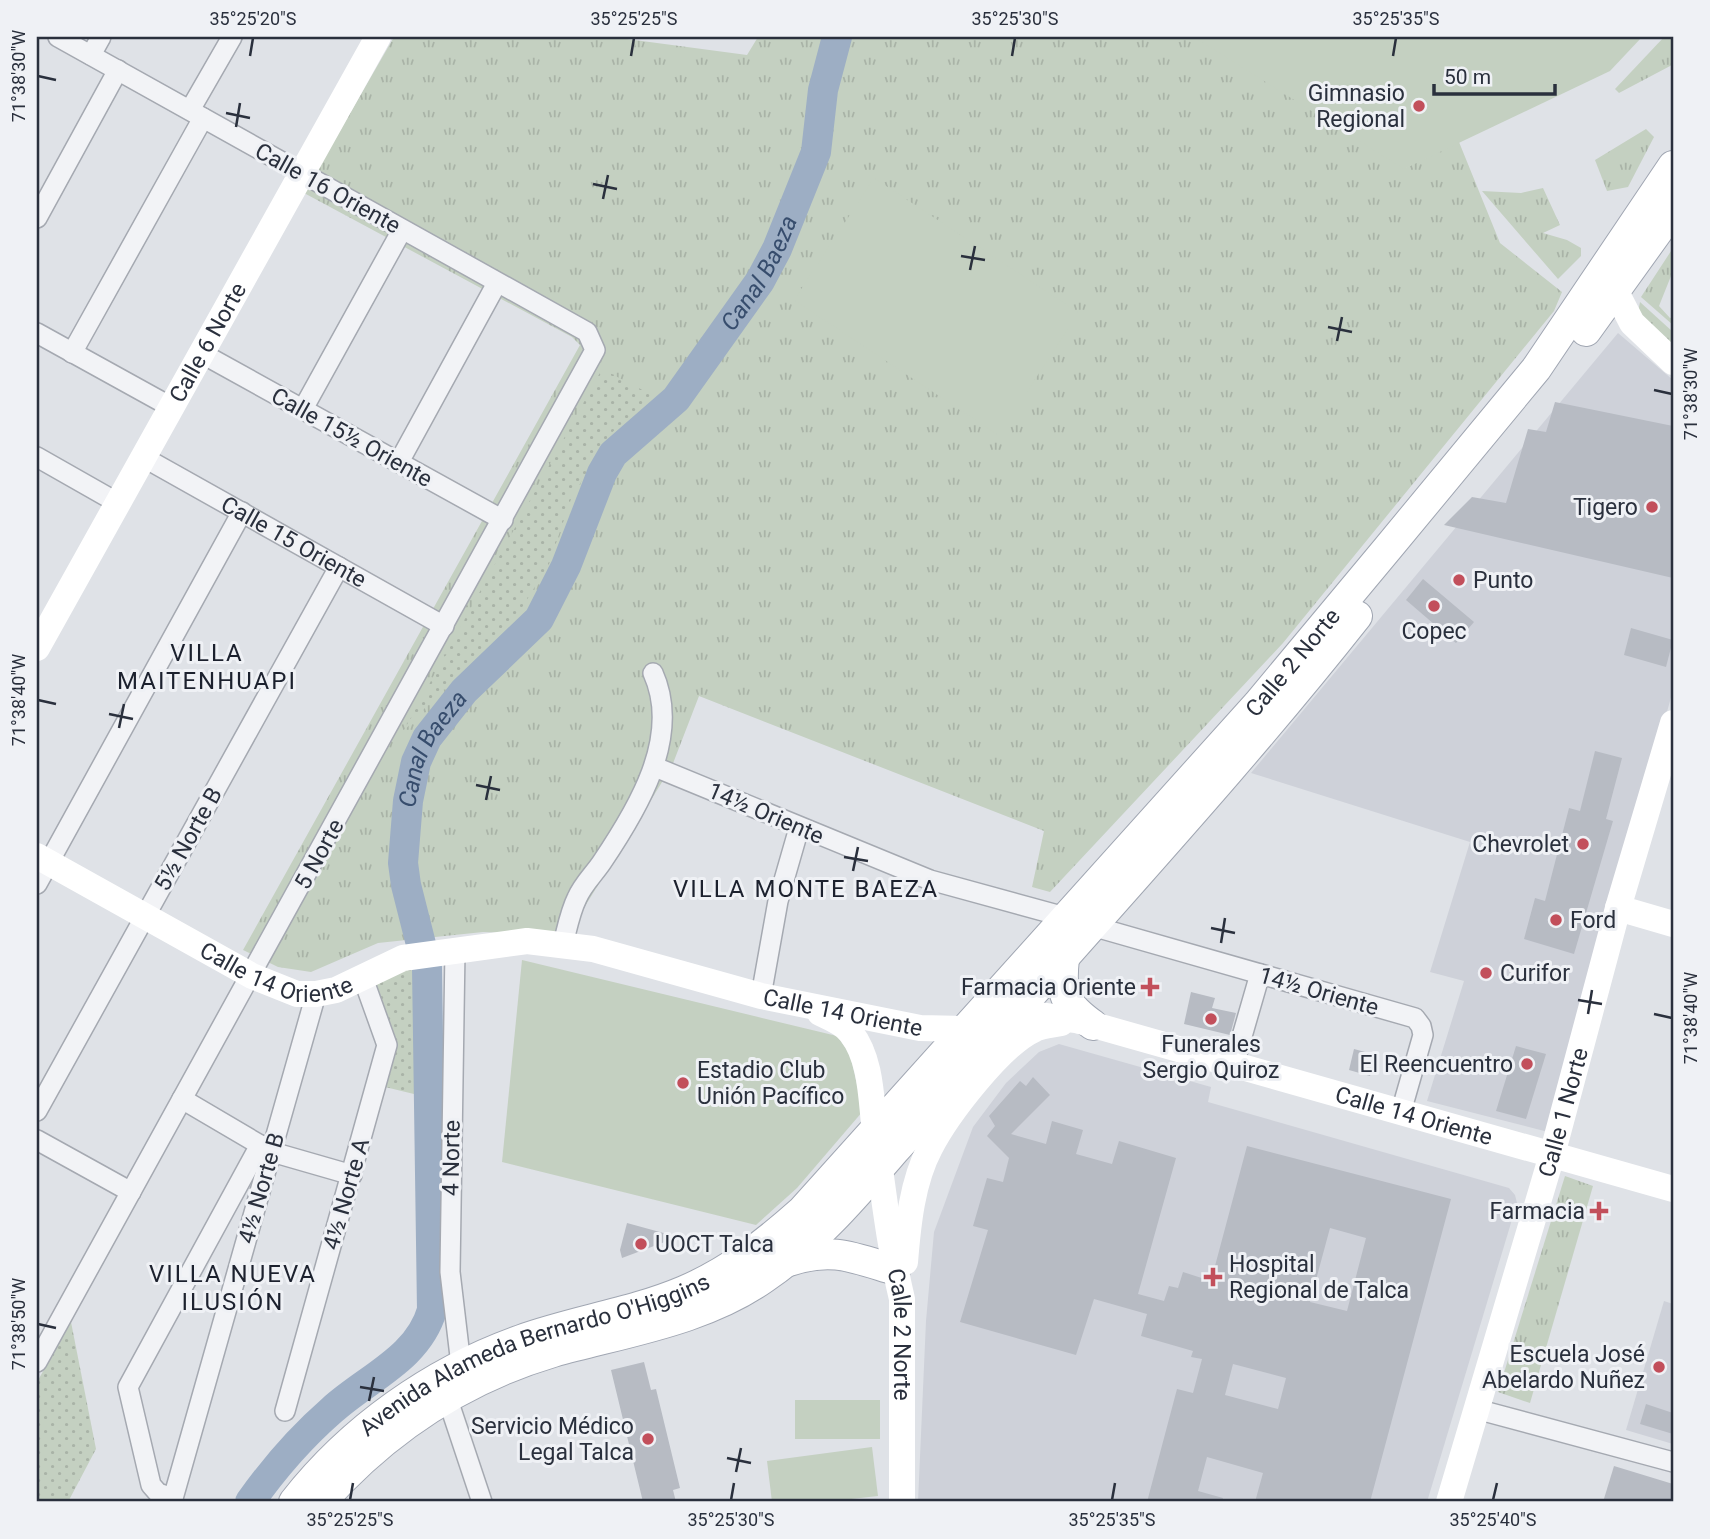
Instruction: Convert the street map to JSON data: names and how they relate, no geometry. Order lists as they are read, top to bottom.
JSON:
{
  "streets": {
    "main road": ["Calle 2 Norte", "Avenida Alameda Bernardo O'Higgins"],
    "street": [
      "Calle 16 Oriente",
      "Calle 6 Norte",
      "Calle 15½ Oriente",
      "Calle 15 Oriente",
      "14½ Oriente",
      "5½ Norte B",
      "5 Norte",
      "Calle 14 Oriente",
      "Calle 1 Norte",
      "4 Norte",
      "4½ Norte B",
      "4½ Norte A"
    ]
  },
  "crossings": [
    ["Calle 16 Oriente", "Calle 6 Norte"],
    ["Calle 16 Oriente", "5 Norte"],
    ["Calle 6 Norte", "Calle 15½ Oriente"],
    ["Calle 6 Norte", "Calle 15 Oriente"],
    ["Calle 15½ Oriente", "5 Norte"],
    ["Calle 15 Oriente", "5½ Norte B"],
    ["Calle 15 Oriente", "5 Norte"],
    ["Calle 2 Norte", "14½ Oriente"],
    ["Calle 2 Norte", "Calle 14 Oriente"],
    ["Calle 2 Norte", "Avenida Alameda Bernardo O'Higgins"],
    ["14½ Oriente", "Calle 14 Oriente"],
    ["5½ Norte B", "Calle 14 Oriente"],
    ["5 Norte", "Calle 14 Oriente"],
    ["Calle 14 Oriente", "Calle 1 Norte"],
    ["Calle 14 Oriente", "4 Norte"],
    ["Calle 14 Oriente", "4½ Norte B"],
    ["Calle 14 Oriente", "4½ Norte A"],
    ["4 Norte", "Avenida Alameda Bernardo O'Higgins"]
  ],
  "districts": ["VILLA MAITENHUAPI", "VILLA MONTE BAEZA", "VILLA NUEVA ILUSIÓN"],
  "water": ["Canal Baeza"],
  "places": {
    "other": [
      "Gimnasio Regional",
      "Tigero",
      "Punto",
      "Copec",
      "Chevrolet",
      "Ford",
      "Curifor",
      "Funerales Sergio Quiroz",
      "El Reencuentro",
      "Estadio Club Unión Pacífico",
      "UOCT Talca",
      "Escuela José Abelardo Nuñez",
      "Servicio Médico Legal Talca"
    ],
    "health": ["Farmacia Oriente", "Farmacia", "Hospital Regional de Talca"]
  },
  "scale_bar": "50 m",
  "coordinates": [
    "35°25'20\"S",
    "35°25'25\"S",
    "35°25'30\"S",
    "35°25'35\"S",
    "71°38'30\"W",
    "71°38'40\"W",
    "71°38'50\"W",
    "35°25'40\"S"
  ]
}
